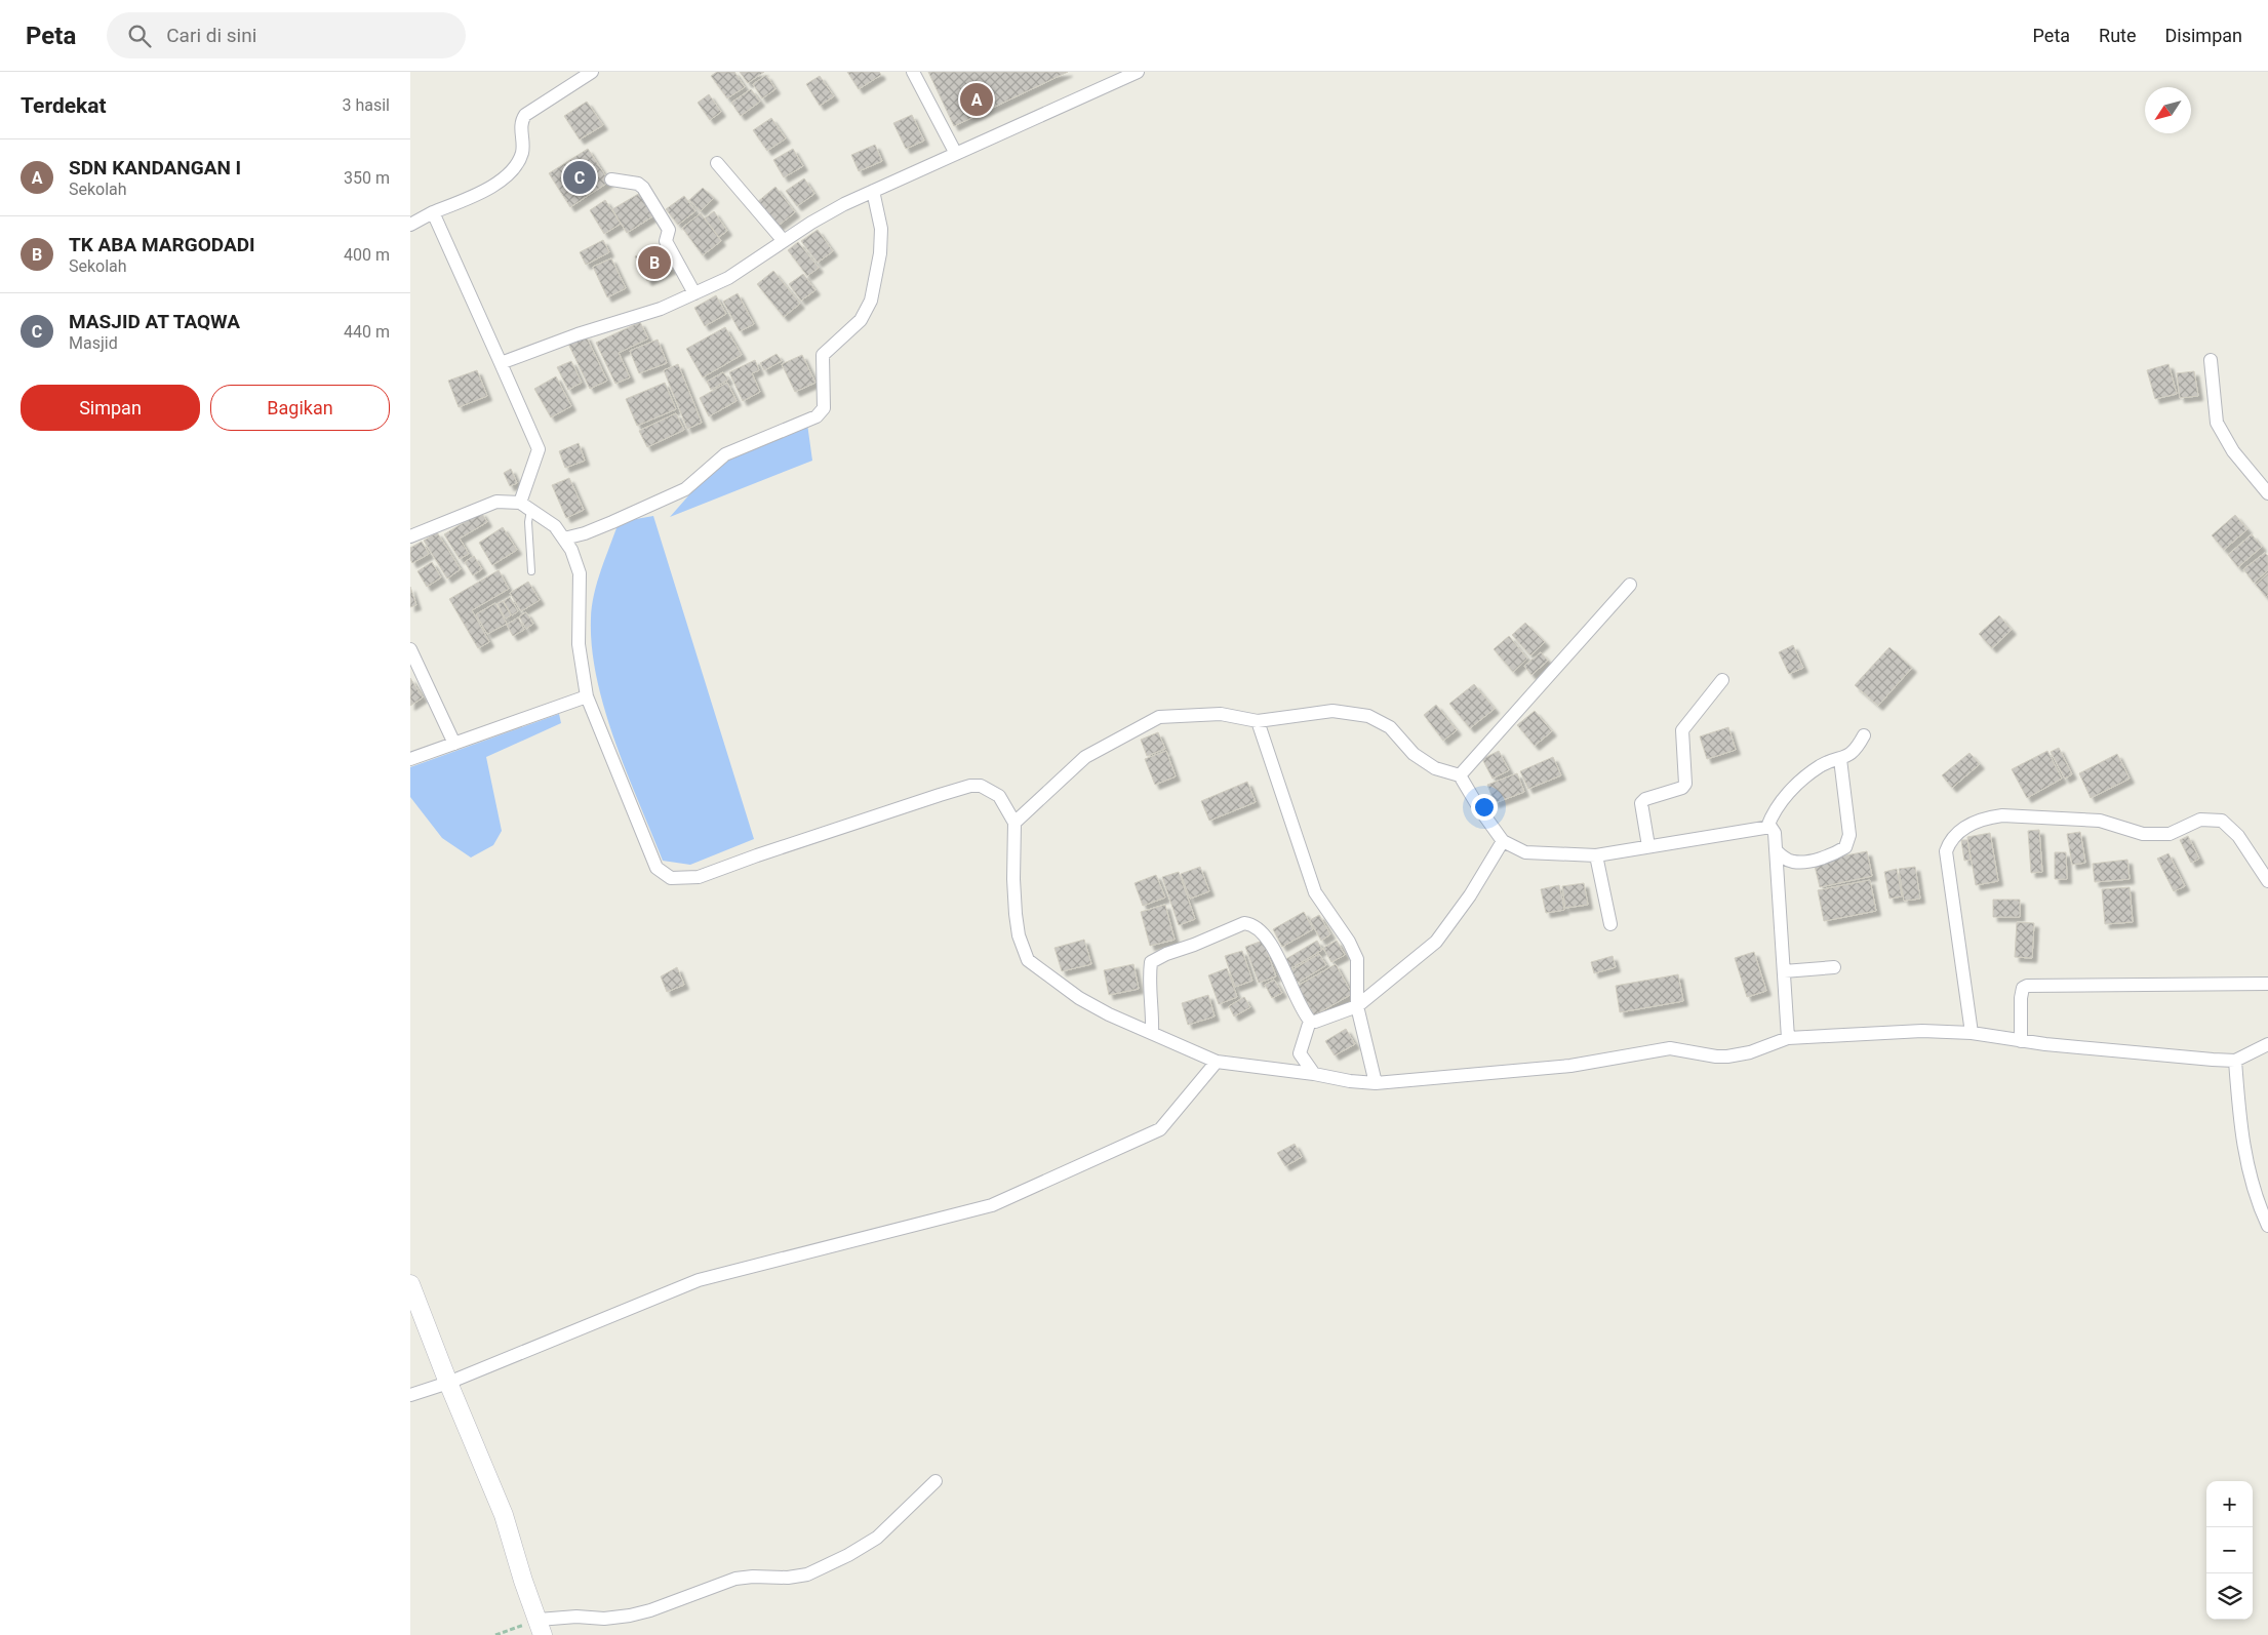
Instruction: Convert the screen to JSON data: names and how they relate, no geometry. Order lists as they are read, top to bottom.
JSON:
{
  "north": "bottom left",
  "page": {
    "header": "Peta",
    "search": "Cari di sini",
    "nav": ["Peta", "Rute", "Disimpan"],
    "heading": ["Terdekat", "3 hasil"],
    "pins": ["A", "C", "B"],
    "list": [
      {
        "mark": "A",
        "name": "SDN KANDANGAN I",
        "note": "Sekolah",
        "value": "350 m"
      },
      {
        "mark": "B",
        "name": "TK ABA MARGODADI",
        "note": "Sekolah",
        "value": "400 m"
      },
      {
        "mark": "C",
        "name": "MASJID AT TAQWA",
        "note": "Masjid",
        "value": "440 m"
      }
    ],
    "buttons": ["Simpan", "Bagikan"],
    "map_buttons": ["+", "−"]
  }
}
